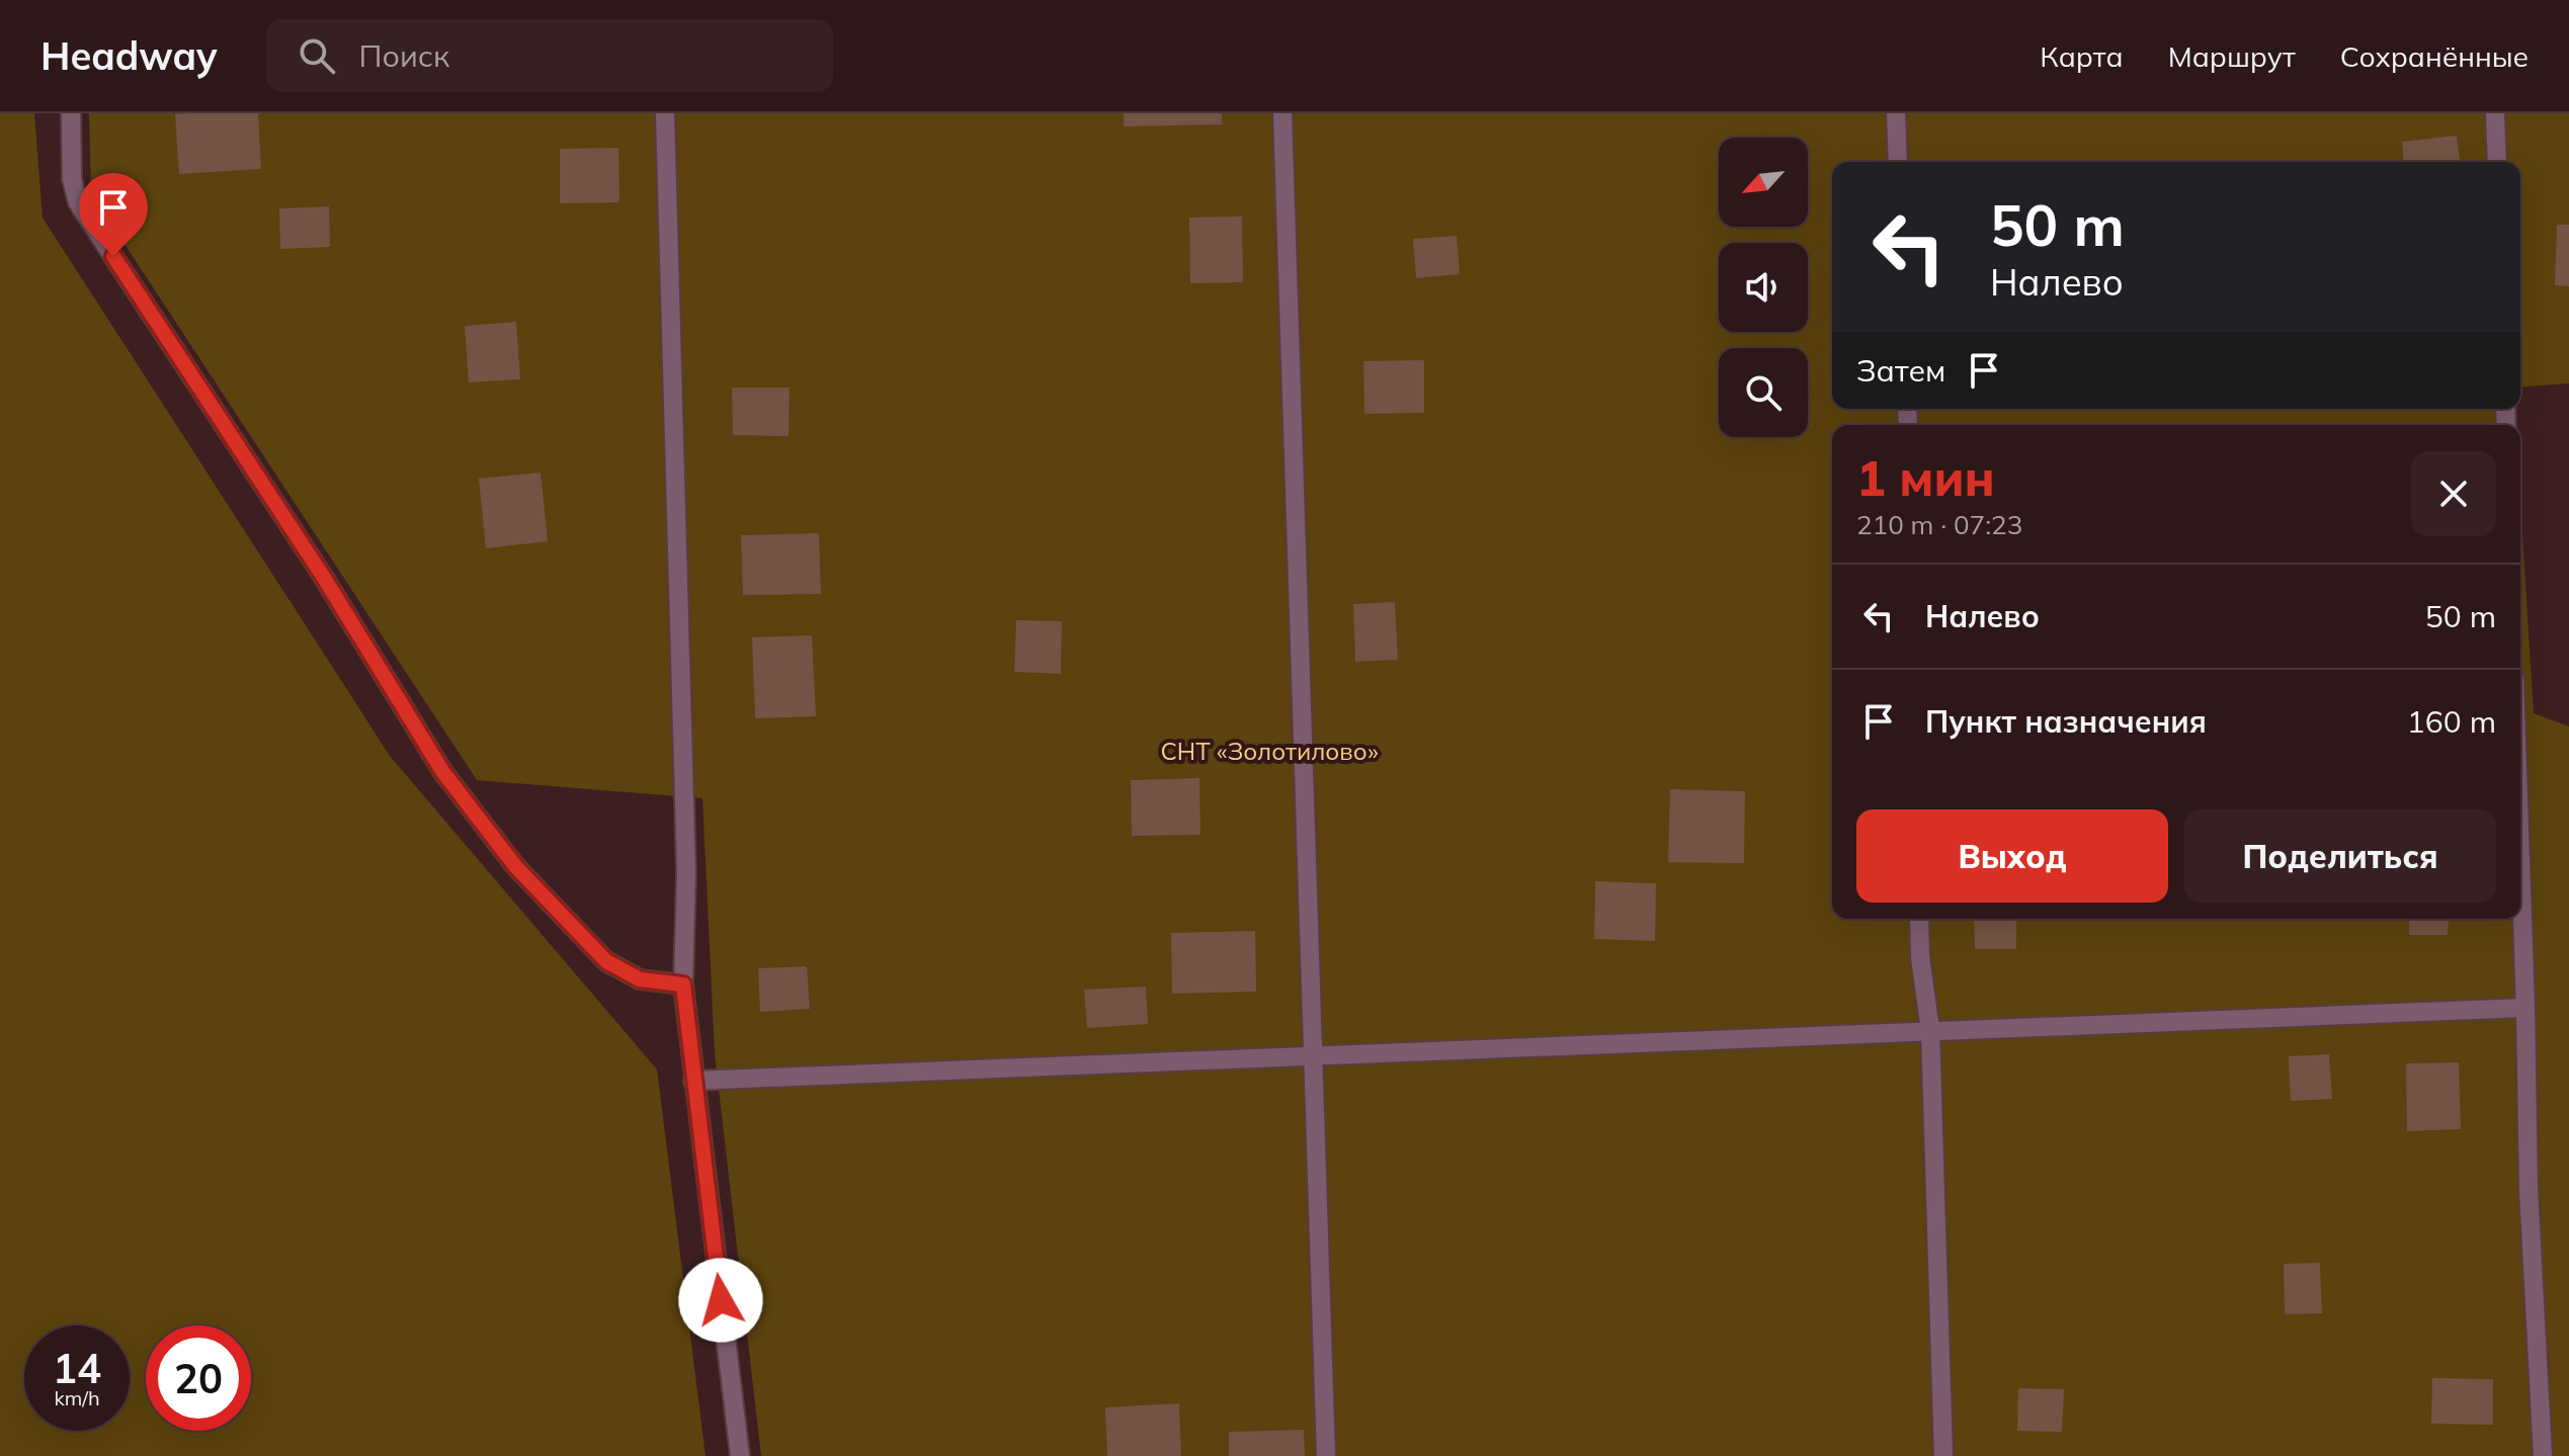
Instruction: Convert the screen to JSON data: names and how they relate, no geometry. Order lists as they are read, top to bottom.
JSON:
{
  "parks": ["СНТ «Золотилово»"],
  "north": "bottom left",
  "page": {
    "header": "Headway",
    "search": "Поиск",
    "nav": ["Карта", "Маршрут", "Сохранённые"],
    "turn": ["50 m", "Налево"],
    "then": "Затем",
    "heading": ["1 мин", "210 m · 07:23"],
    "list": [
      {
        "name": "Налево",
        "value": "50 m"
      },
      {
        "name": "Пункт назначения",
        "value": "160 m"
      }
    ],
    "buttons": ["Выход", "Поделиться"],
    "speed": "14 km/h",
    "limit": "20"
  }
}
